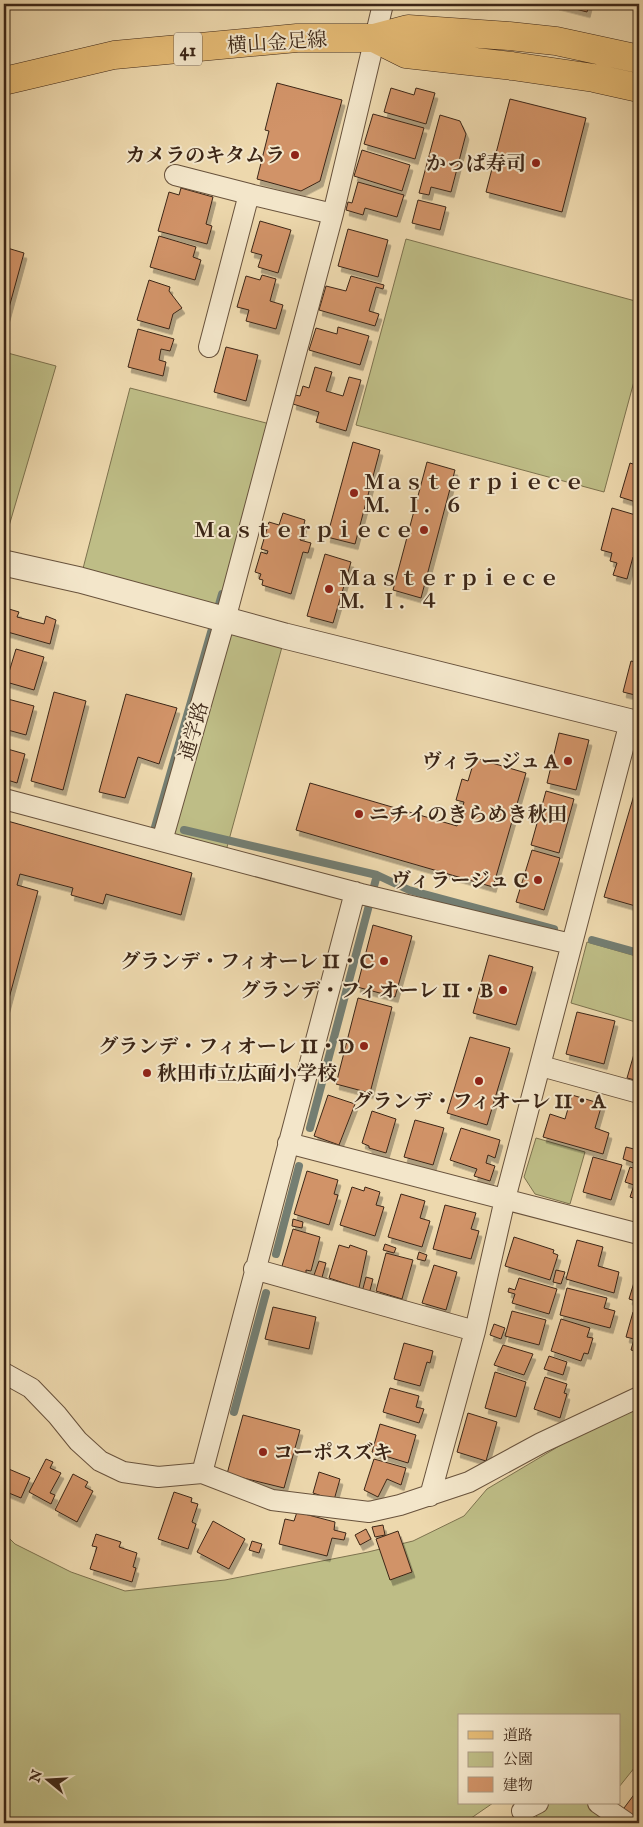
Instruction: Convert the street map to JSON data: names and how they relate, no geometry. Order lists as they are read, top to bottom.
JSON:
{
  "streets": {
    "main road": ["横山金足線", "41"],
    "street": ["通学路"]
  },
  "crossings": [
    ["横山金足線", "通学路"]
  ],
  "places": [
    "カメラのキタムラ",
    "かっぱ寿司",
    "Ｍａｓｔｅｒｐｉｅｃｅ Ｍ．Ｉ．６",
    "Ｍａｓｔｅｒｐｉｅｃｅ",
    "Ｍａｓｔｅｒｐｉｅｃｅ Ｍ．Ｉ．４",
    "ヴィラージュ A",
    "ニチイのきらめき秋田",
    "ヴィラージュ C",
    "グランデ・フィオーレ II・C",
    "グランデ・フィオーレ II・B",
    "グランデ・フィオーレ II・D",
    "秋田市立広面小学校",
    "グランデ・フィオーレ II・A",
    "コーポスズキ"
  ],
  "legend": ["道路", "公園", "建物"],
  "north": "left"
}
